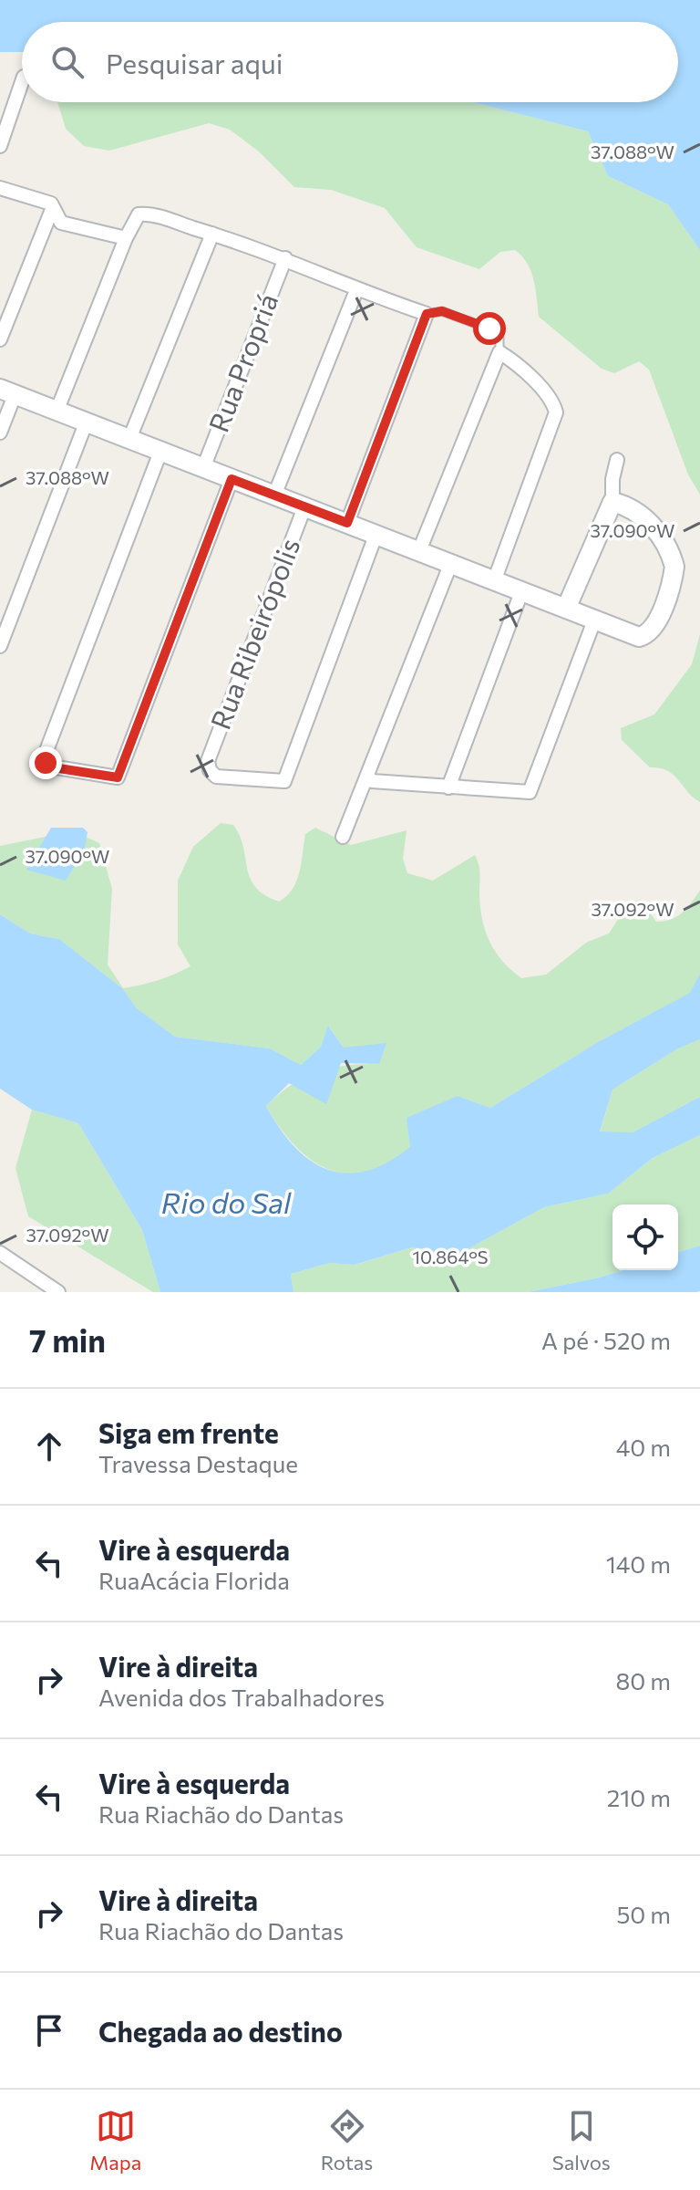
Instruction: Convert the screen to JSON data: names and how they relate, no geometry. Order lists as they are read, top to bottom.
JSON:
{
  "streets": {
    "street": ["Rua Propriá", "Rua Ribeirópolis"]
  },
  "water": ["Rio do Sal"],
  "page": {
    "search": "Pesquisar aqui",
    "heading": ["7 min", "A pé · 520 m"],
    "list": [
      ["Siga em frente", "Travessa Destaque", "40 m"],
      ["Vire à esquerda", "RuaAcácia Florida", "140 m"],
      ["Vire à direita", "Avenida dos Trabalhadores", "80 m"],
      ["Vire à esquerda", "Rua Riachão do Dantas", "210 m"],
      ["Vire à direita", "Rua Riachão do Dantas", "50 m"],
      "Chegada ao destino"
    ],
    "nav": ["Mapa", "Rotas", "Salvos"]
  },
  "coordinates": [
    "37.088°W",
    "37.090°W",
    "37.092°W",
    "10.864°S"
  ]
}
